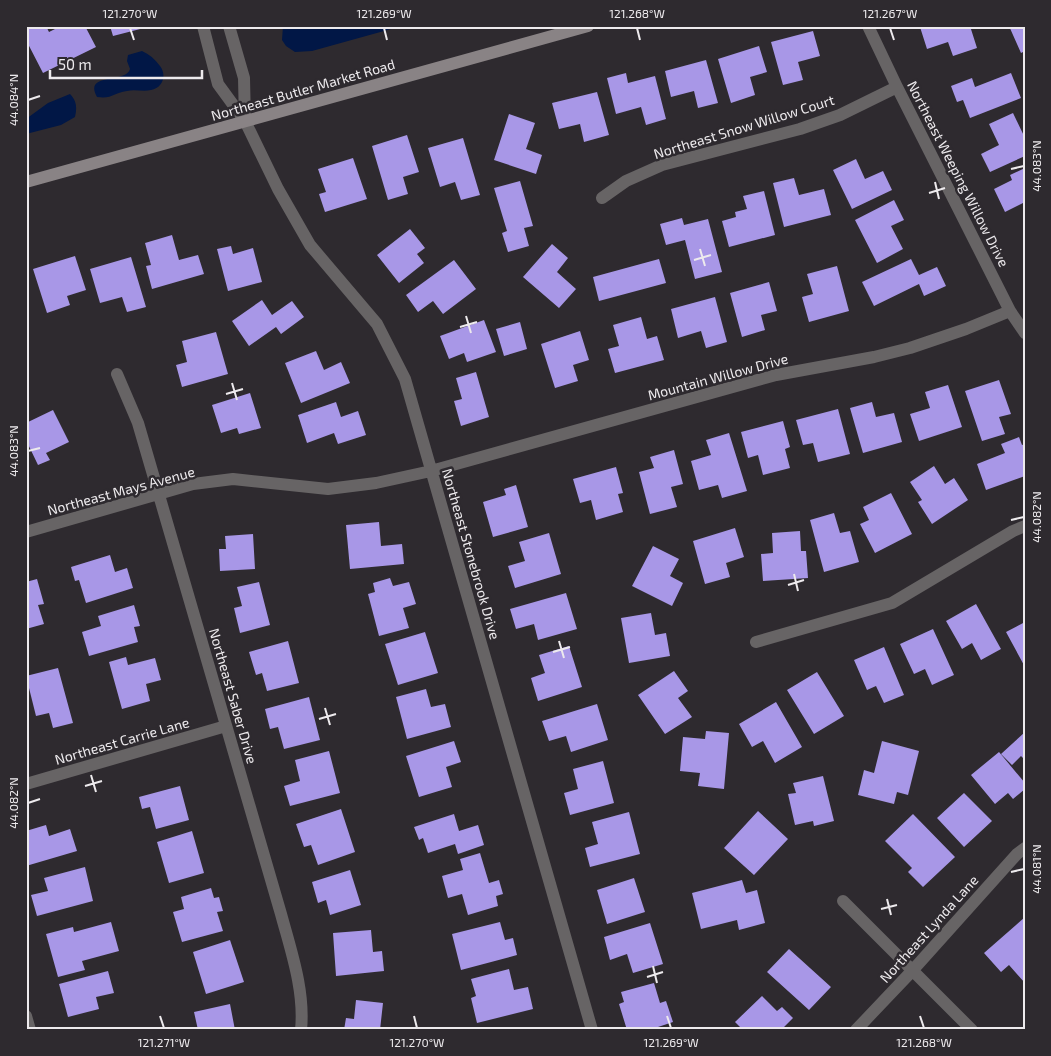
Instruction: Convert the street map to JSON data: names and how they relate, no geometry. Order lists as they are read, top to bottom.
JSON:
{
  "streets": {
    "main road": ["Northeast Butler Market Road"],
    "street": [
      "Northeast Snow Willow Court",
      "Northeast Weeping Willow Drive",
      "Mountain Willow Drive",
      "Northeast Mays Avenue",
      "Northeast Stonebrook Drive",
      "Northeast Saber Drive",
      "Northeast Carrie Lane",
      "Northeast Lynda Lane"
    ]
  },
  "crossings": [
    ["Northeast Butler Market Road", "Northeast Stonebrook Drive"],
    ["Northeast Snow Willow Court", "Northeast Weeping Willow Drive"],
    ["Northeast Weeping Willow Drive", "Mountain Willow Drive"],
    ["Mountain Willow Drive", "Northeast Mays Avenue"],
    ["Mountain Willow Drive", "Northeast Stonebrook Drive"],
    ["Northeast Mays Avenue", "Northeast Stonebrook Drive"],
    ["Northeast Mays Avenue", "Northeast Saber Drive"],
    ["Northeast Saber Drive", "Northeast Carrie Lane"]
  ],
  "scale_bar": "50 m",
  "coordinates": [
    "121.270°W",
    "121.269°W",
    "121.268°W",
    "121.267°W",
    "44.084°N",
    "44.083°N",
    "44.082°N",
    "44.081°N",
    "121.271°W"
  ]
}
